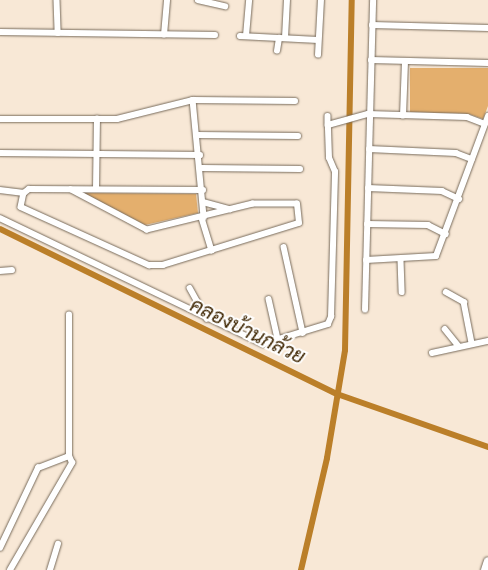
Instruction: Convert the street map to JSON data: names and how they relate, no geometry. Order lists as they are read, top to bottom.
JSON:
{
  "water": ["คลองบ้านกล้วย"]
}
